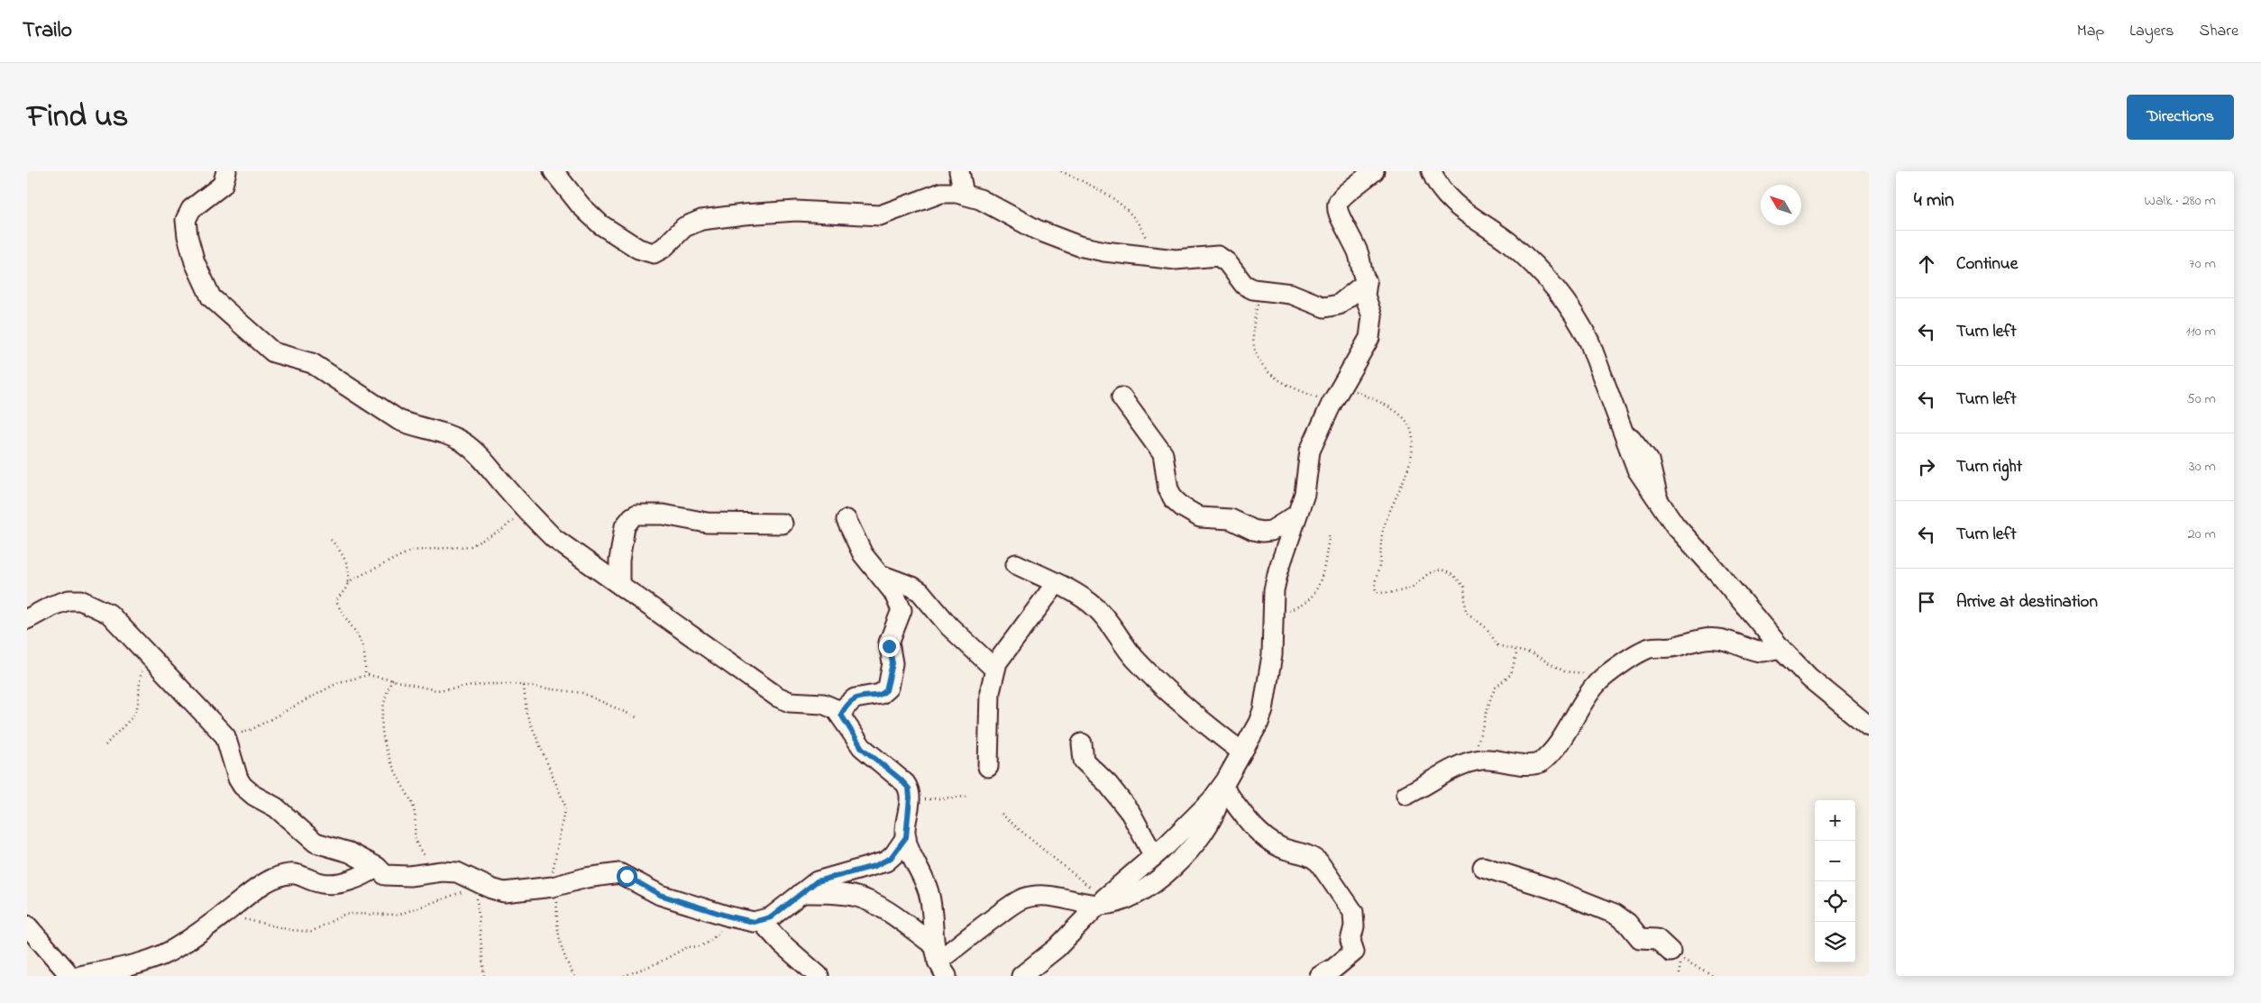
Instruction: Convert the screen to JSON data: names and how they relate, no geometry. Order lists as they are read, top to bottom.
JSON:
{
  "north": "top left",
  "page": {
    "header": "Trailo",
    "nav": ["Map", "Layers", "Share"],
    "title": "Find us",
    "buttons": "Directions",
    "heading": ["4 min", "Walk · 280 m"],
    "list": [
      ["Continue", "70 m"],
      ["Turn left", "110 m"],
      ["Turn left", "50 m"],
      ["Turn right", "30 m"],
      ["Turn left", "20 m"],
      "Arrive at destination"
    ],
    "map_buttons": ["+", "−"]
  }
}
